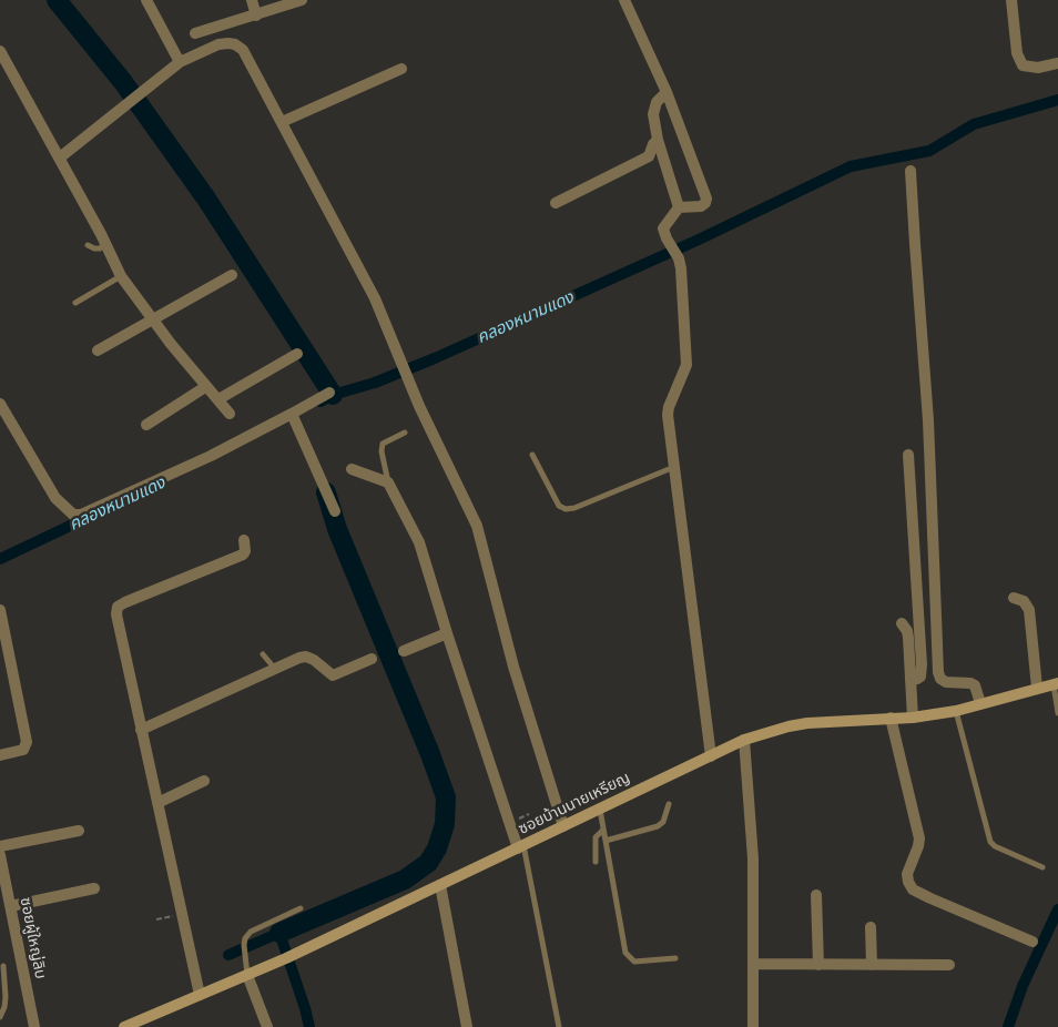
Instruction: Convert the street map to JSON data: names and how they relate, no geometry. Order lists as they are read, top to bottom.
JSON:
{
  "streets": {
    "street": ["ซอยบ้านนายเหรียญ", "ซอยผู้ใหญ่ลิบ"]
  },
  "water": ["คลองหนามแดง"]
}
